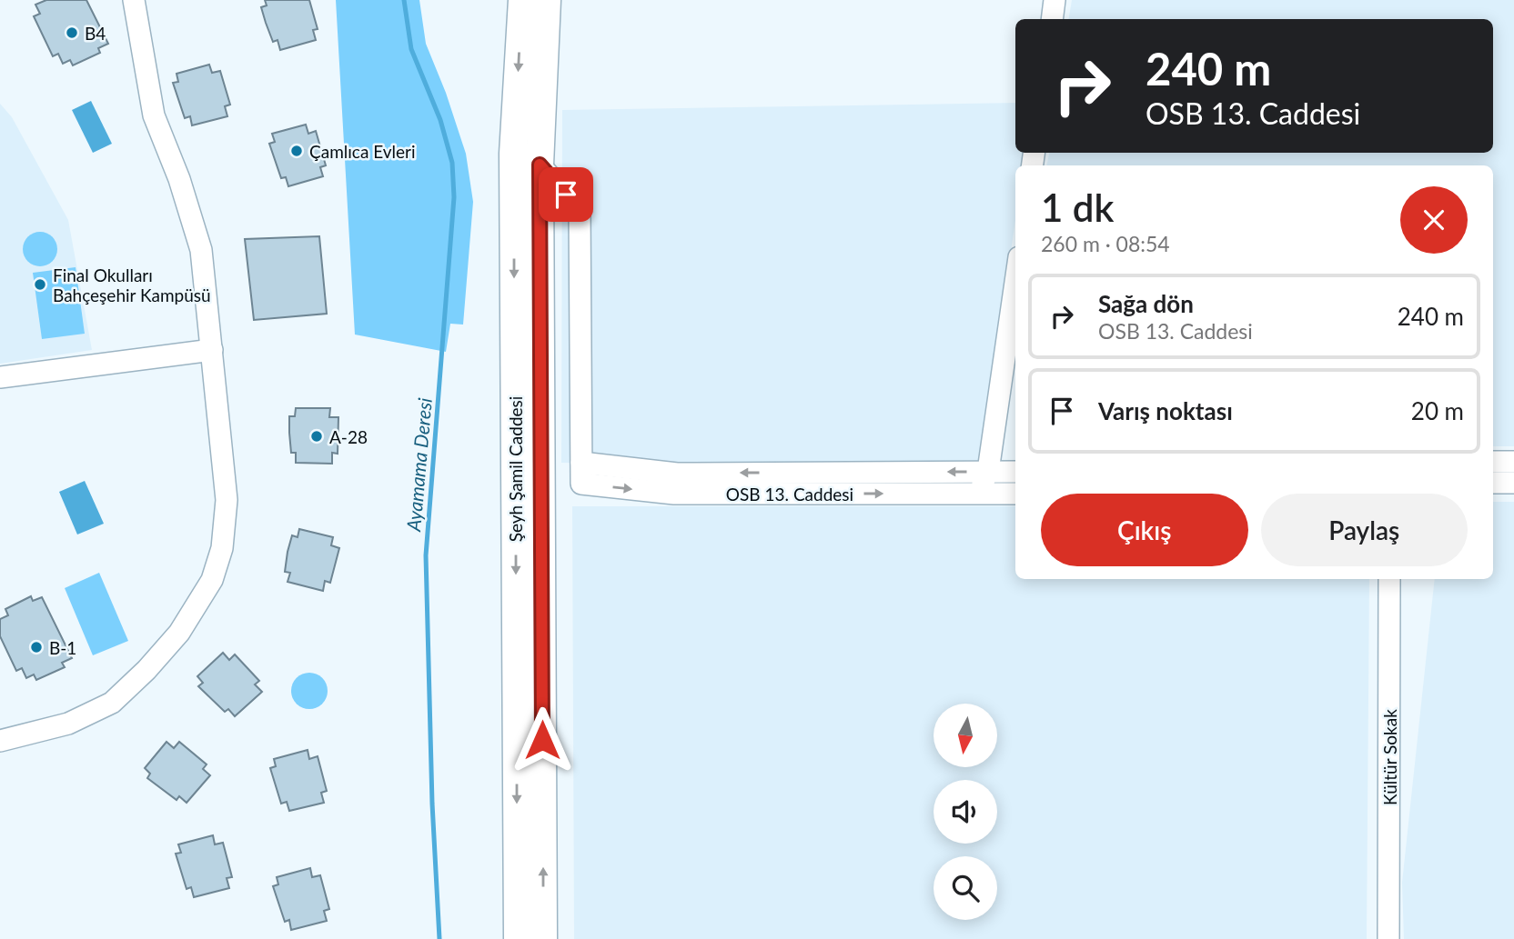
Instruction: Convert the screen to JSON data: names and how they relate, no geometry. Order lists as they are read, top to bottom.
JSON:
{
  "streets": {
    "main road": ["Şeyh Şamil Caddesi"],
    "street": ["OSB 13. Caddesi", "Kültür Sokak"]
  },
  "crossings": [
    ["Şeyh Şamil Caddesi", "OSB 13. Caddesi"]
  ],
  "water": ["Ayamama Deresi"],
  "places": [
    "B4",
    "Çamlıca Evleri",
    "Final Okulları Bahçeşehir Kampüsü",
    "A-28",
    "B-1"
  ],
  "north": "bottom",
  "page": {
    "turn": ["240 m", "OSB 13. Caddesi"],
    "heading": ["1 dk", "260 m · 08:54"],
    "list": [
      {
        "name": "Sağa dön",
        "note": "OSB 13. Caddesi",
        "value": "240 m"
      },
      {
        "name": "Varış noktası",
        "value": "20 m"
      }
    ],
    "buttons": ["Çıkış", "Paylaş"]
  }
}
